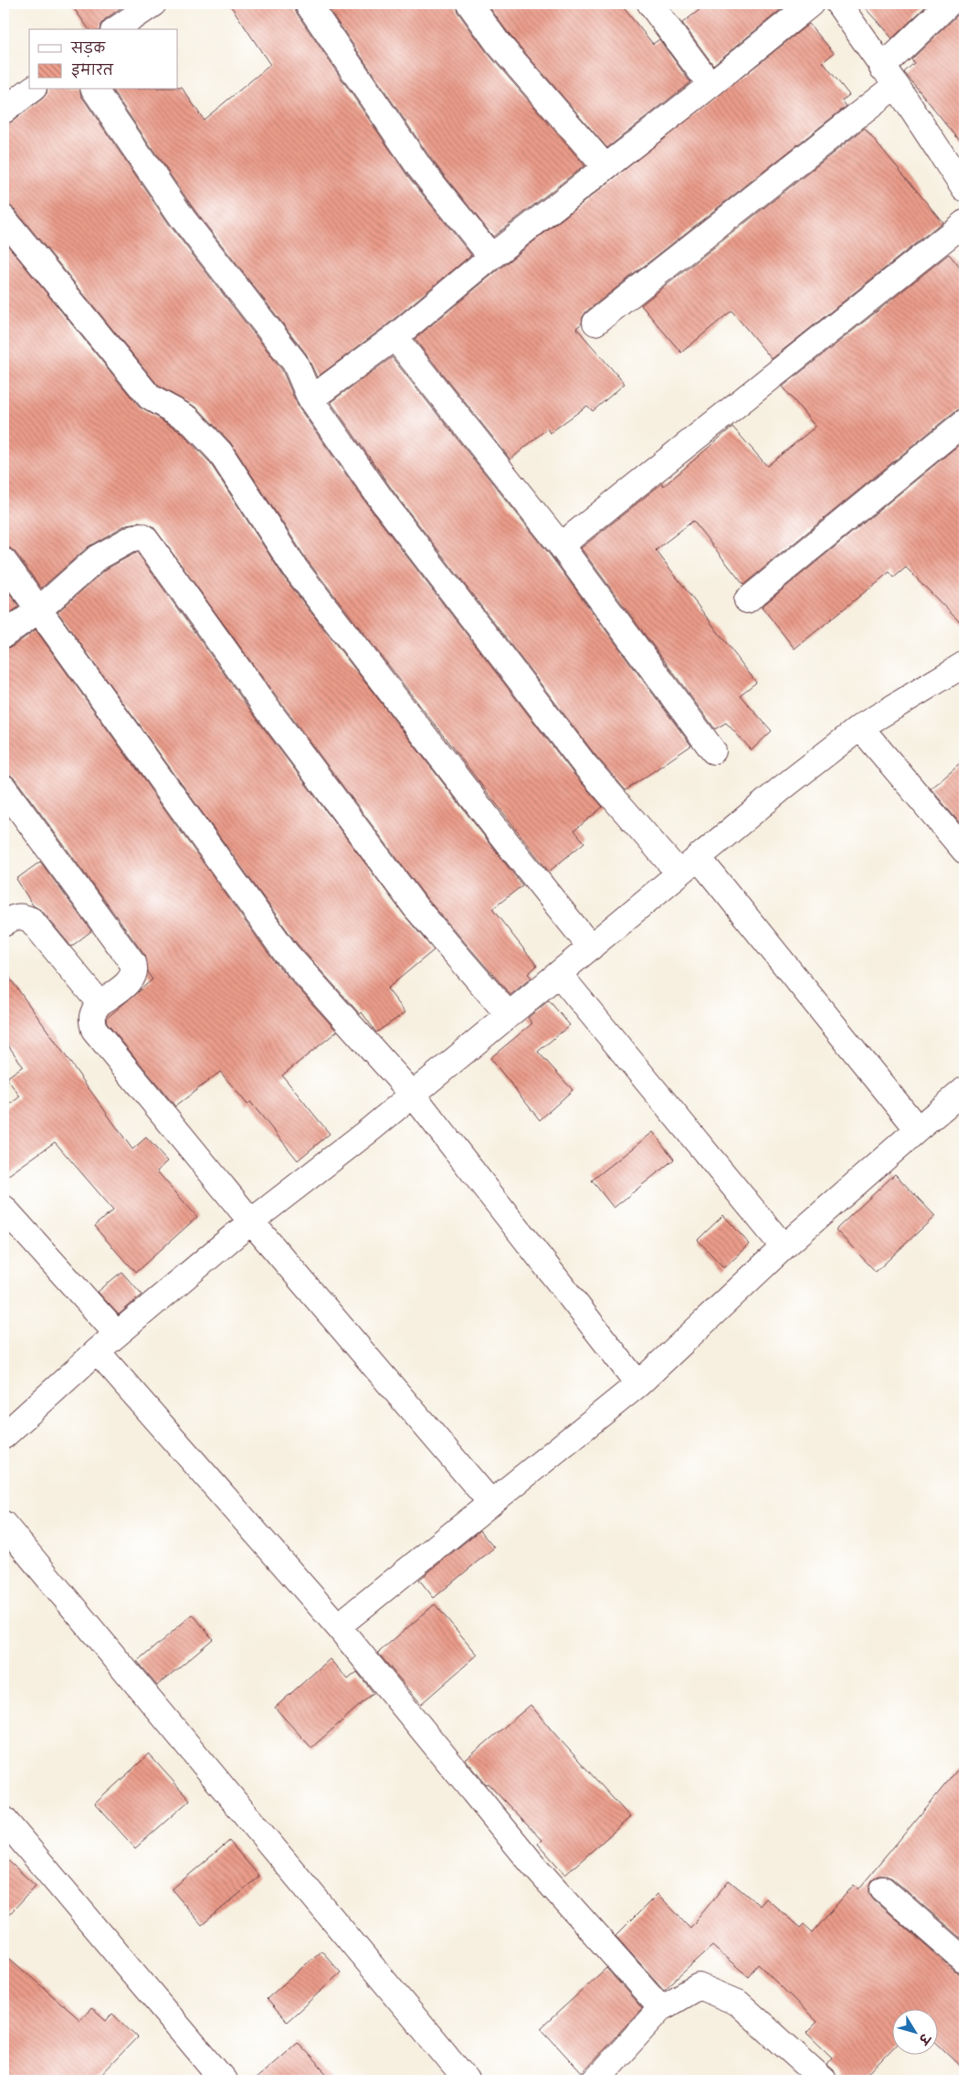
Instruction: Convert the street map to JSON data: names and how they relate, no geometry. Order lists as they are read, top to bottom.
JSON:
{
  "legend": ["सड़क", "इमारत"],
  "north": "bottom right"
}
